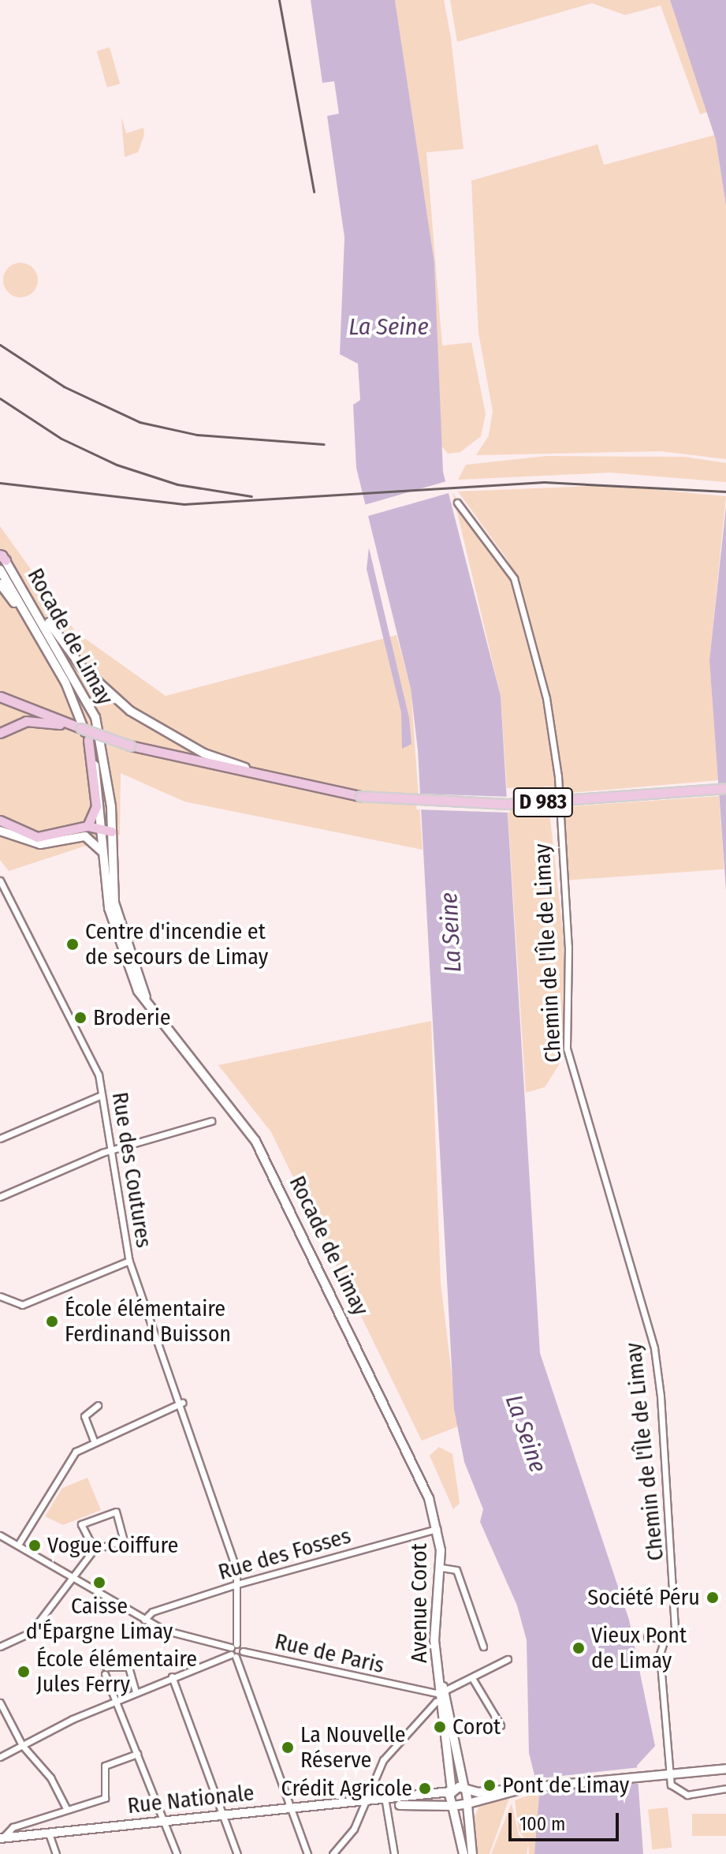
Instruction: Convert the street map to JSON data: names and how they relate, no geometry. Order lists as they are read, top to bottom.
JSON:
{
  "streets": {
    "main road": [
      "Rocade de Limay",
      "D 983",
      "Avenue Corot",
      "Rue Nationale"
    ],
    "street": [
      "Chemin de l'Île de Limay",
      "Rue des Coutures",
      "Rue des Fosses",
      "Rue de Paris"
    ]
  },
  "crossings": [
    ["Rocade de Limay", "Rue des Fosses"],
    ["Rocade de Limay", "Avenue Corot"],
    ["Rue des Coutures", "Rue des Fosses"],
    ["Rue des Coutures", "Rue de Paris"],
    ["Rue des Coutures", "Rue Nationale"],
    ["Rue des Fosses", "Avenue Corot"],
    ["Avenue Corot", "Rue de Paris"],
    ["Avenue Corot", "Rue Nationale"]
  ],
  "water": ["La Seine"],
  "places": [
    "Centre d'incendie et de secours de Limay",
    "Broderie",
    "École élémentaire Ferdinand Buisson",
    "Vogue Coiffure",
    "Caisse d'Épargne Limay",
    "Société Péru",
    "Vieux Pont de Limay",
    "École élémentaire Jules Ferry",
    "Corot",
    "La Nouvelle Réserve",
    "Pont de Limay",
    "Crédit Agricole"
  ],
  "scale_bar": "100 m"
}
